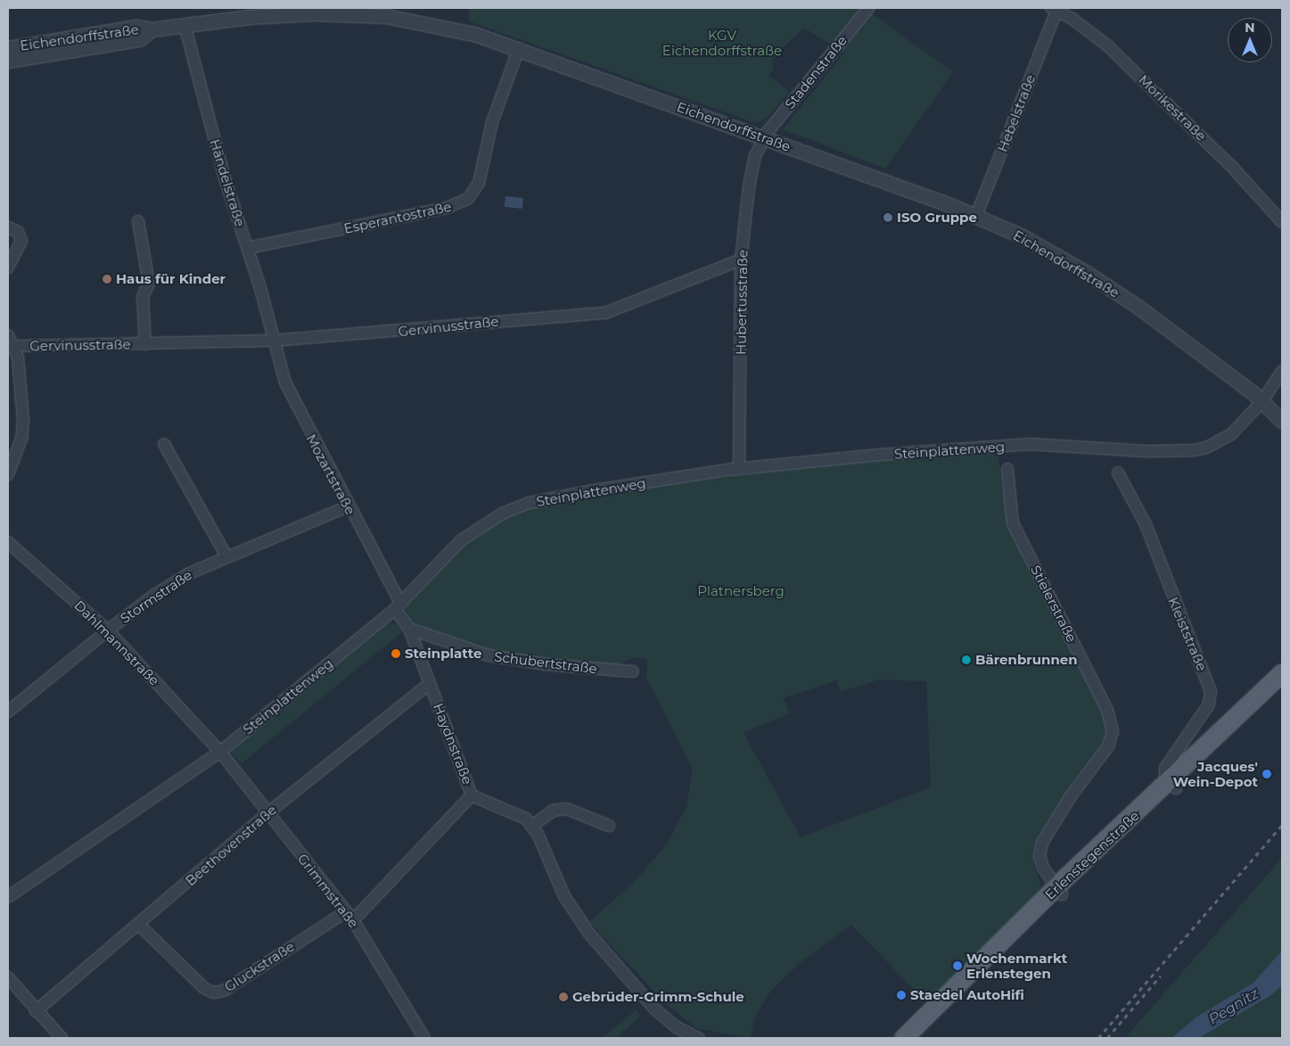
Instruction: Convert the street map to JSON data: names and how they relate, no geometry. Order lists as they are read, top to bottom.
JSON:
{
  "streets": {
    "main road": ["Erlenstegenstraße"],
    "street": [
      "Eichendorffstraße",
      "Stadenstraße",
      "Mörikestraße",
      "Hebelstraße",
      "Händelstraße",
      "Esperantostraße",
      "Hubertusstraße",
      "Gervinusstraße",
      "Steinplattenweg",
      "Mozartstraße",
      "Stormstraße",
      "Stielerstraße",
      "Kleiststraße",
      "Dahlmannstraße",
      "Schubertstraße",
      "Haydnstraße",
      "Beethovenstraße",
      "Grimmstraße",
      "Gluckstraße"
    ]
  },
  "crossings": [
    ["Eichendorffstraße", "Stadenstraße"],
    ["Eichendorffstraße", "Hebelstraße"],
    ["Eichendorffstraße", "Händelstraße"],
    ["Eichendorffstraße", "Esperantostraße"],
    ["Eichendorffstraße", "Hubertusstraße"],
    ["Eichendorffstraße", "Steinplattenweg"],
    ["Stadenstraße", "Hubertusstraße"],
    ["Mörikestraße", "Hebelstraße"],
    ["Händelstraße", "Esperantostraße"],
    ["Händelstraße", "Gervinusstraße"],
    ["Händelstraße", "Mozartstraße"],
    ["Hubertusstraße", "Gervinusstraße"],
    ["Hubertusstraße", "Steinplattenweg"],
    ["Gervinusstraße", "Mozartstraße"],
    ["Steinplattenweg", "Mozartstraße"],
    ["Steinplattenweg", "Dahlmannstraße"],
    ["Steinplattenweg", "Haydnstraße"],
    ["Steinplattenweg", "Grimmstraße"],
    ["Mozartstraße", "Stormstraße"],
    ["Mozartstraße", "Haydnstraße"],
    ["Stormstraße", "Dahlmannstraße"],
    ["Stielerstraße", "Erlenstegenstraße"],
    ["Kleiststraße", "Erlenstegenstraße"],
    ["Dahlmannstraße", "Grimmstraße"],
    ["Schubertstraße", "Haydnstraße"],
    ["Haydnstraße", "Beethovenstraße"],
    ["Haydnstraße", "Grimmstraße"],
    ["Beethovenstraße", "Grimmstraße"],
    ["Beethovenstraße", "Gluckstraße"],
    ["Grimmstraße", "Gluckstraße"]
  ],
  "water": ["Pegnitz"],
  "parks": ["KGV Eichendorffstraße", "Platnersberg"],
  "places": [
    "ISO Gruppe",
    "Haus für Kinder",
    "Steinplatte",
    "Bärenbrunnen",
    "Jacques' Wein-Depot",
    "Wochenmarkt Erlenstegen",
    "Staedel AutoHifi",
    "Gebrüder-Grimm-Schule"
  ],
  "north": "top"
}
